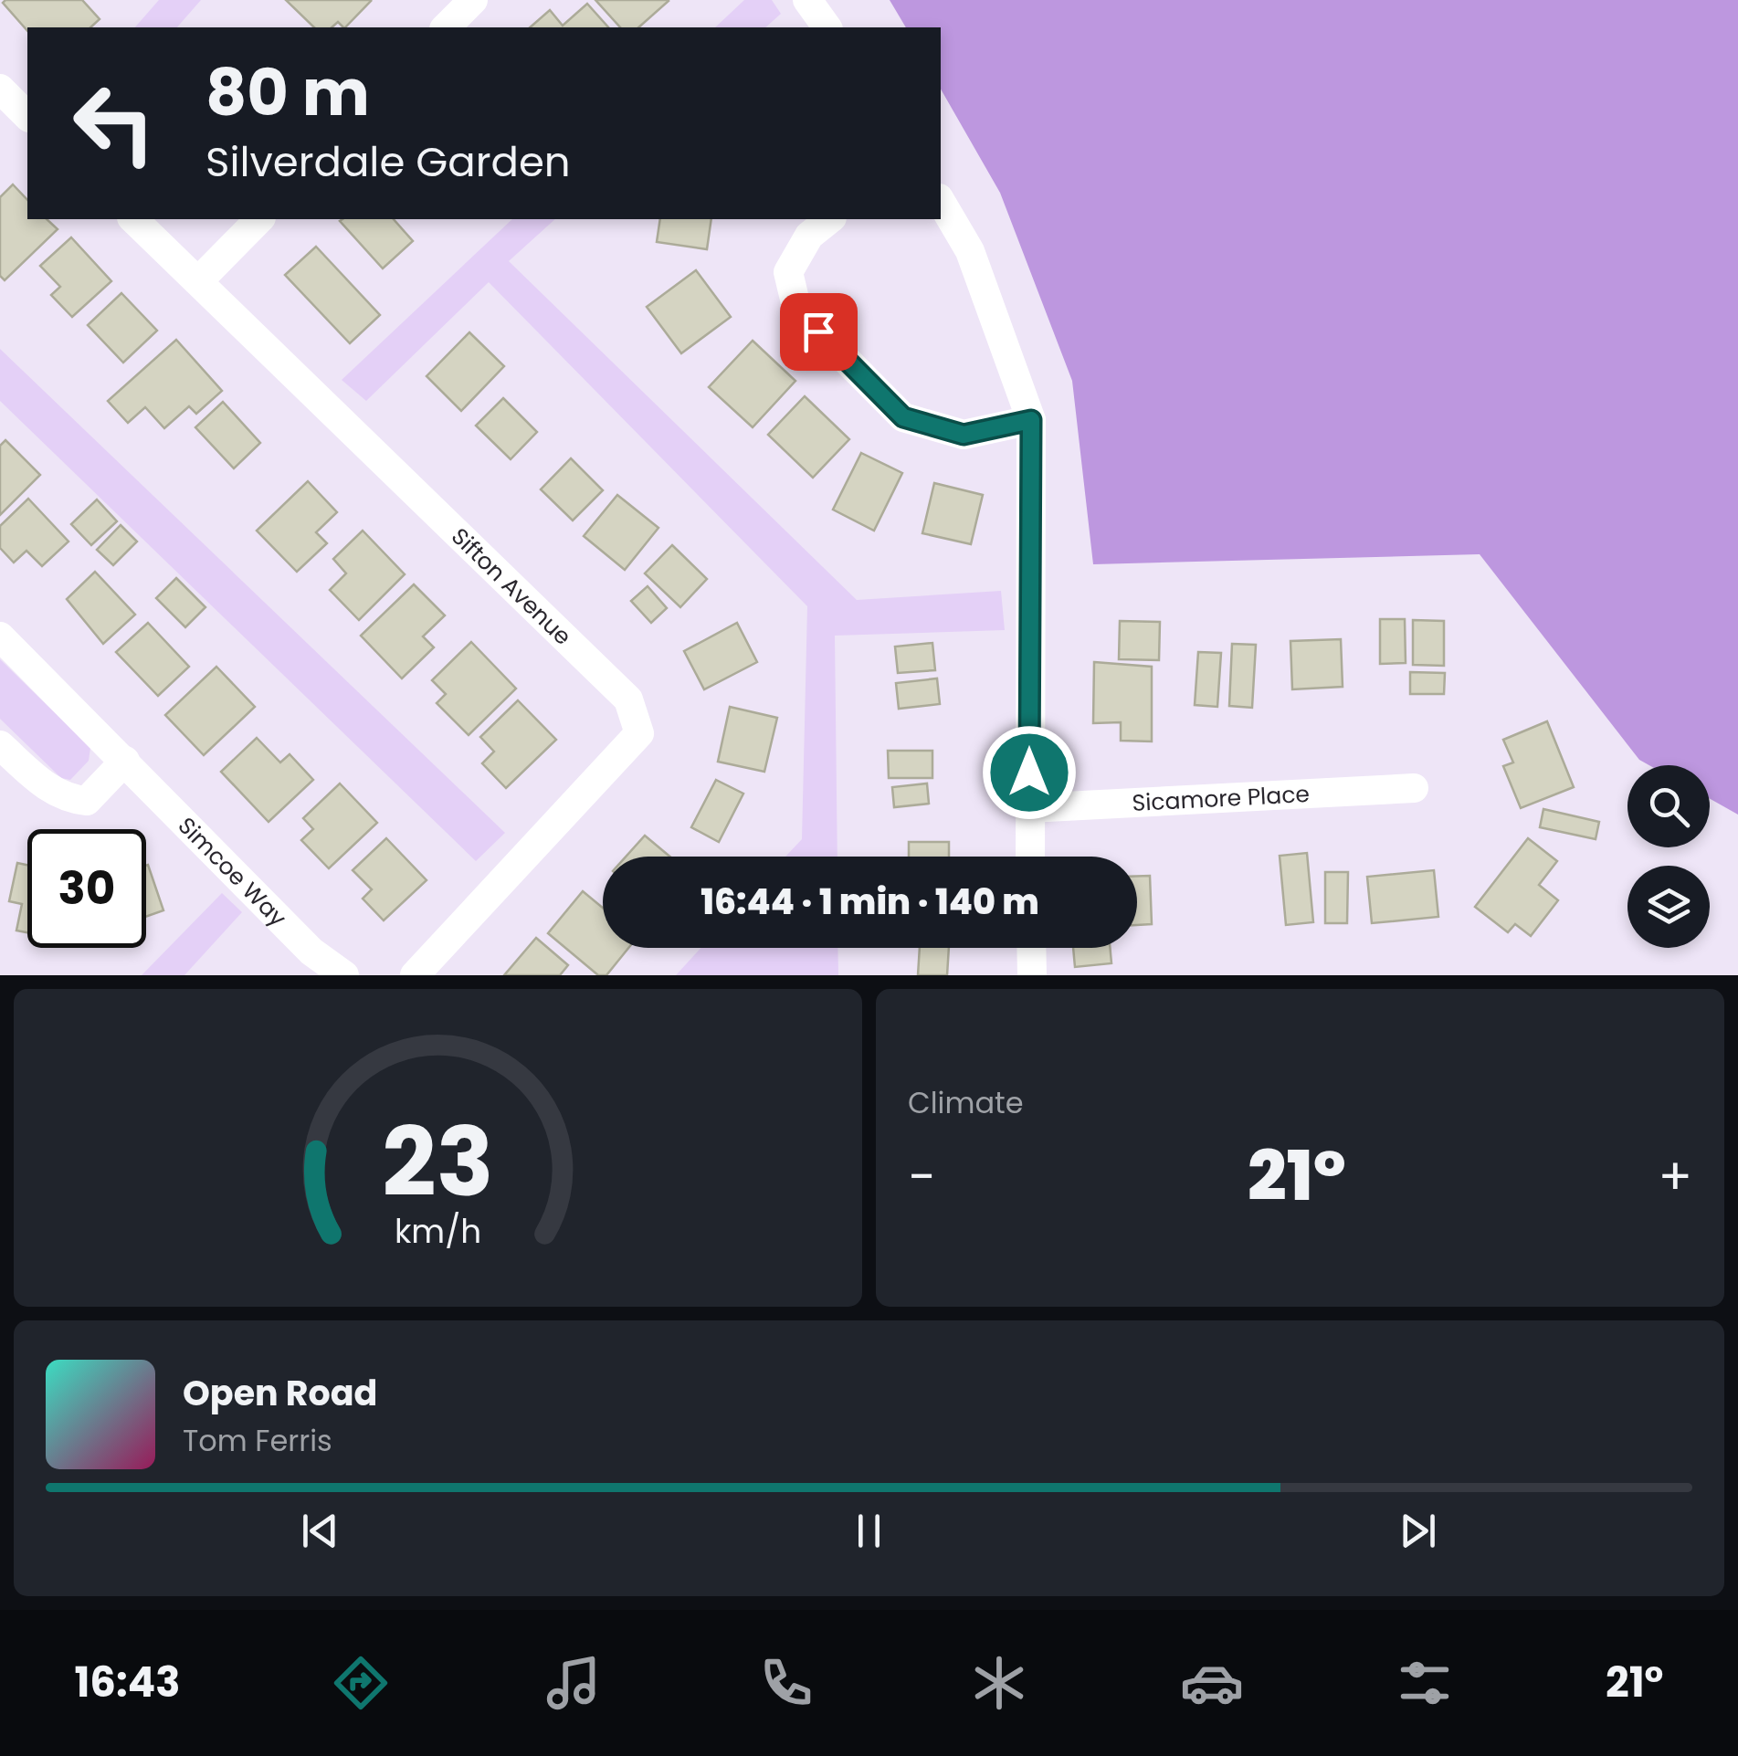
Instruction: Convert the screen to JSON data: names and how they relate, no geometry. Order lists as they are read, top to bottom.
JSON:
{
  "streets": {
    "street": ["Sifton Avenue", "Sicamore Place", "Simcoe Way"]
  },
  "page": {
    "turn": ["80 m", "Silverdale Garden"],
    "limit": "30",
    "trip": "16:44 · 1 min · 140 m",
    "tile": "Climate",
    "heat": ["−", "21°", "+"],
    "song": ["Open Road", "Tom Ferris"],
    "tabs": ["16:43", "21°"],
    "gauge": ["23", "km/h"]
  }
}
